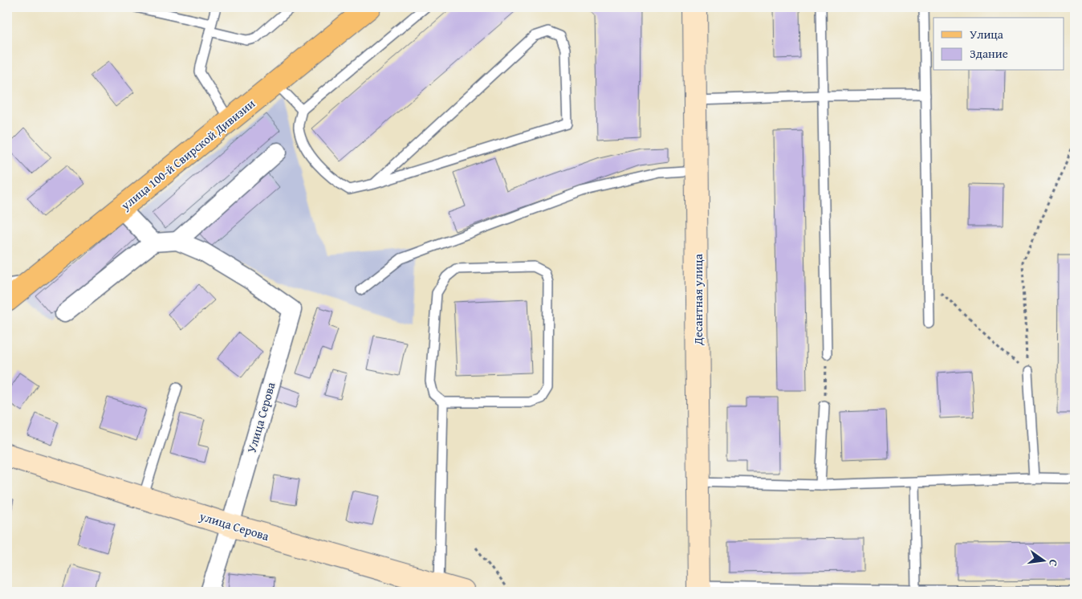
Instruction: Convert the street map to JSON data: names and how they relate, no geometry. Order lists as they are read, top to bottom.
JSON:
{
  "streets": {
    "main road": ["улица 100-й Свирской Дивизии"],
    "street": ["Десантная улица", "Улица Серова", "улица Серова"]
  },
  "crossings": [
    ["Улица Серова", "улица Серова"]
  ],
  "legend": ["Улица", "Здание"],
  "north": "right"
}
